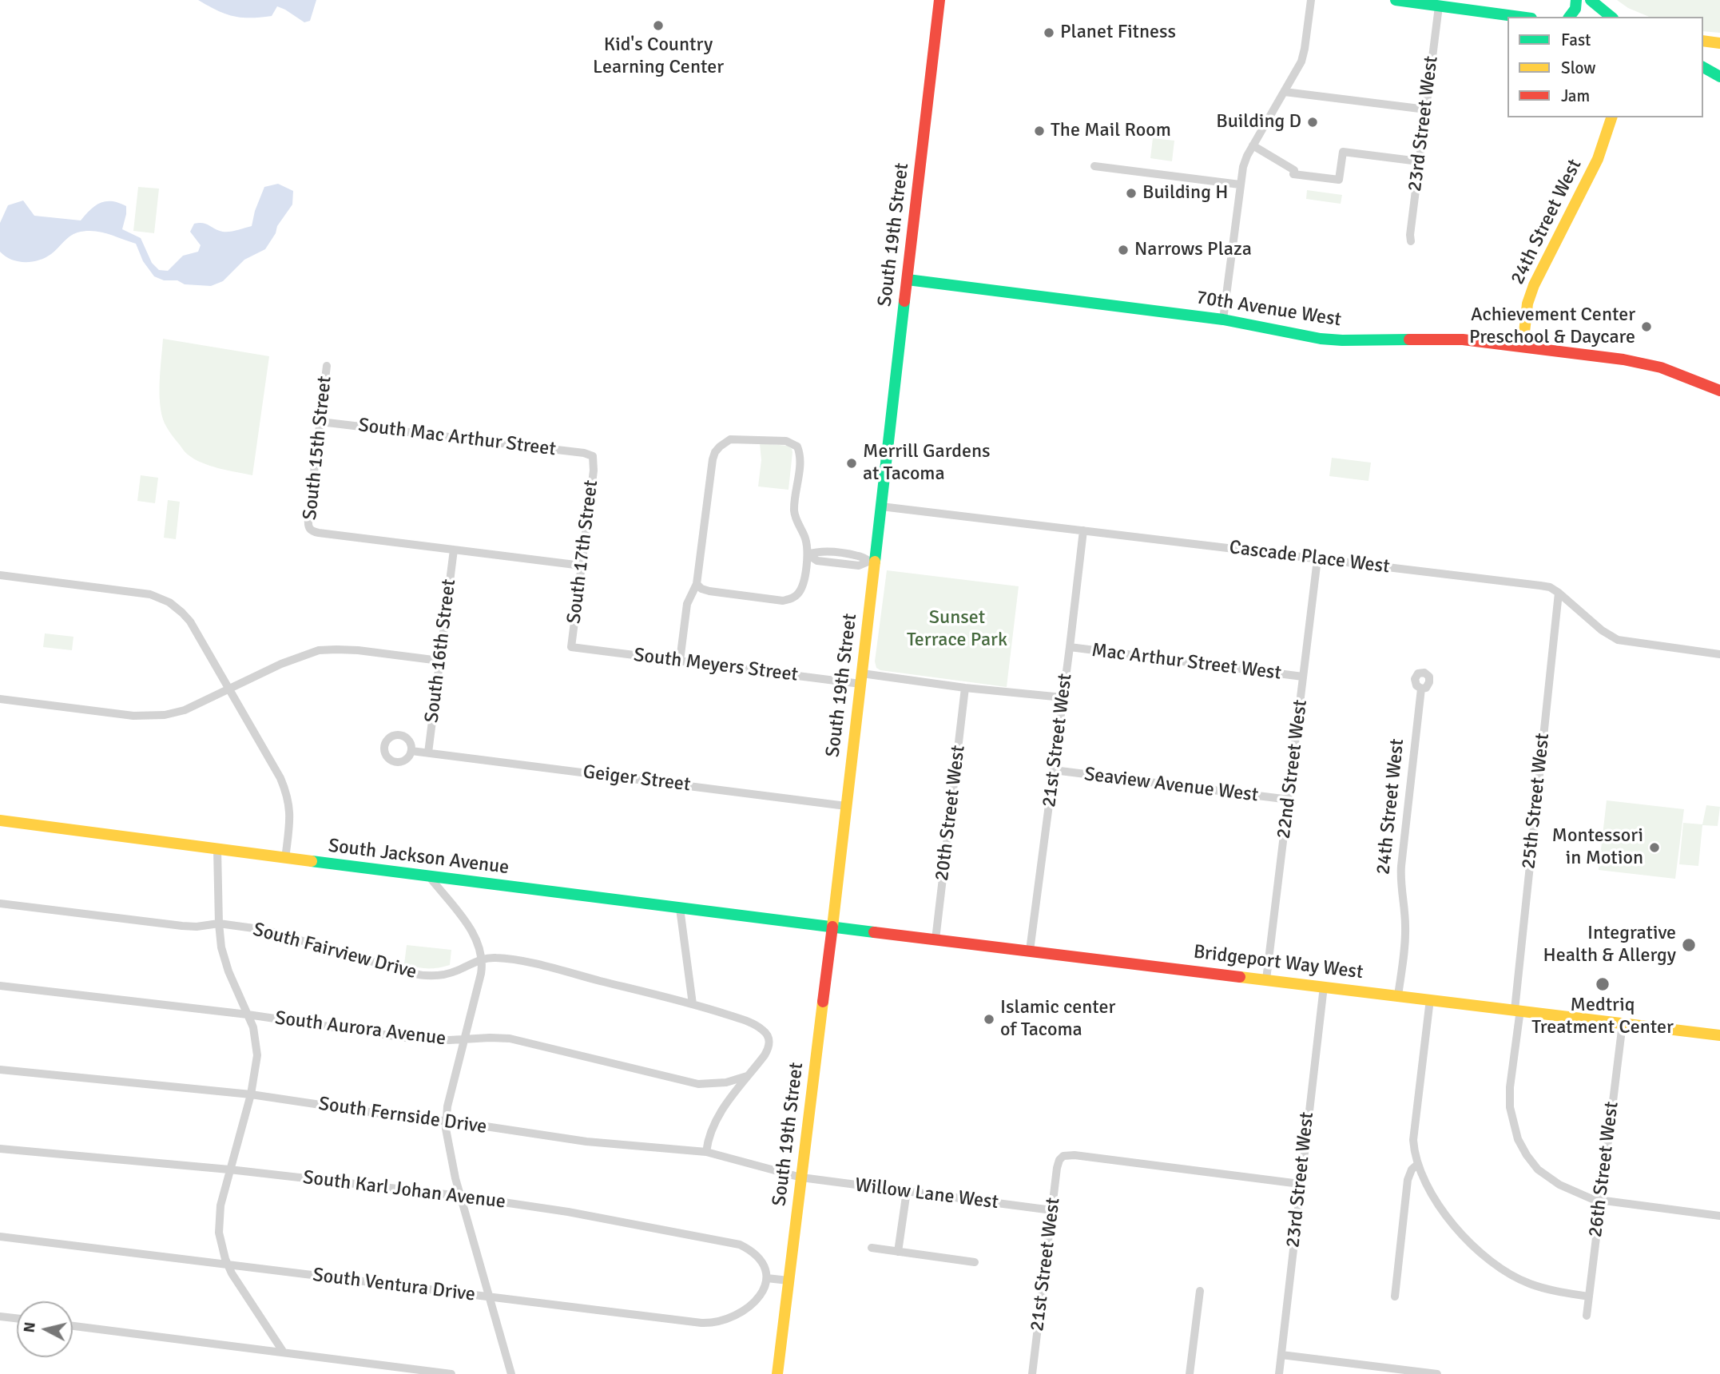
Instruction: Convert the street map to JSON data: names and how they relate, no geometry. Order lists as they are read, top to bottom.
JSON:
{
  "streets": {
    "main road": [
      "24th Street West",
      "South 19th Street",
      "70th Avenue West",
      "South Jackson Avenue",
      "Bridgeport Way West"
    ],
    "street": [
      "23rd Street West",
      "South Mac Arthur Street",
      "South 15th Street",
      "South 17th Street",
      "Cascade Place West",
      "South 16th Street",
      "Mac Arthur Street West",
      "South Meyers Street",
      "21st Street West",
      "22nd Street West",
      "Geiger Street",
      "Seaview Avenue West",
      "25th Street West",
      "20th Street West",
      "South Fairview Drive",
      "South Aurora Avenue",
      "South Fernside Drive",
      "26th Street West",
      "South Karl Johan Avenue",
      "Willow Lane West",
      "South Ventura Drive"
    ]
  },
  "crossings": [
    ["23rd Street West", "21st Street West"],
    ["23rd Street West", "Bridgeport Way West"],
    ["24th Street West", "70th Avenue West"],
    ["24th Street West", "Bridgeport Way West"],
    ["South 19th Street", "70th Avenue West"],
    ["South 19th Street", "Cascade Place West"],
    ["South 19th Street", "South Meyers Street"],
    ["South 19th Street", "Geiger Street"],
    ["South 19th Street", "South Jackson Avenue"],
    ["South 19th Street", "Bridgeport Way West"],
    ["South 19th Street", "South Fernside Drive"],
    ["South 19th Street", "Willow Lane West"],
    ["South Mac Arthur Street", "South 15th Street"],
    ["South Mac Arthur Street", "South 17th Street"],
    ["South 15th Street", "South 16th Street"],
    ["South 17th Street", "South Meyers Street"],
    ["Cascade Place West", "21st Street West"],
    ["Cascade Place West", "22nd Street West"],
    ["Cascade Place West", "25th Street West"],
    ["South 16th Street", "Geiger Street"],
    ["Mac Arthur Street West", "21st Street West"],
    ["Mac Arthur Street West", "22nd Street West"],
    ["21st Street West", "Seaview Avenue West"],
    ["21st Street West", "Bridgeport Way West"],
    ["21st Street West", "Willow Lane West"],
    ["22nd Street West", "Seaview Avenue West"],
    ["22nd Street West", "Bridgeport Way West"],
    ["25th Street West", "Bridgeport Way West"],
    ["25th Street West", "26th Street West"],
    ["20th Street West", "Bridgeport Way West"],
    ["South Jackson Avenue", "Bridgeport Way West"],
    ["South Fairview Drive", "South Aurora Avenue"],
    ["Bridgeport Way West", "26th Street West"],
    ["South Fernside Drive", "Willow Lane West"],
    ["South Karl Johan Avenue", "South Ventura Drive"]
  ],
  "parks": ["Sunset Terrace Park"],
  "places": [
    "Kid's Country Learning Center",
    "Planet Fitness",
    "Building D",
    "The Mail Room",
    "Building H",
    "Narrows Plaza",
    "Achievement Center Preschool & Daycare",
    "Merrill Gardens at Tacoma",
    "Montessori in Motion",
    "Integrative Health & Allergy",
    "Medtriq Treatment Center",
    "Islamic center of Tacoma"
  ],
  "legend": ["Fast", "Slow", "Jam"],
  "north": "left"
}
